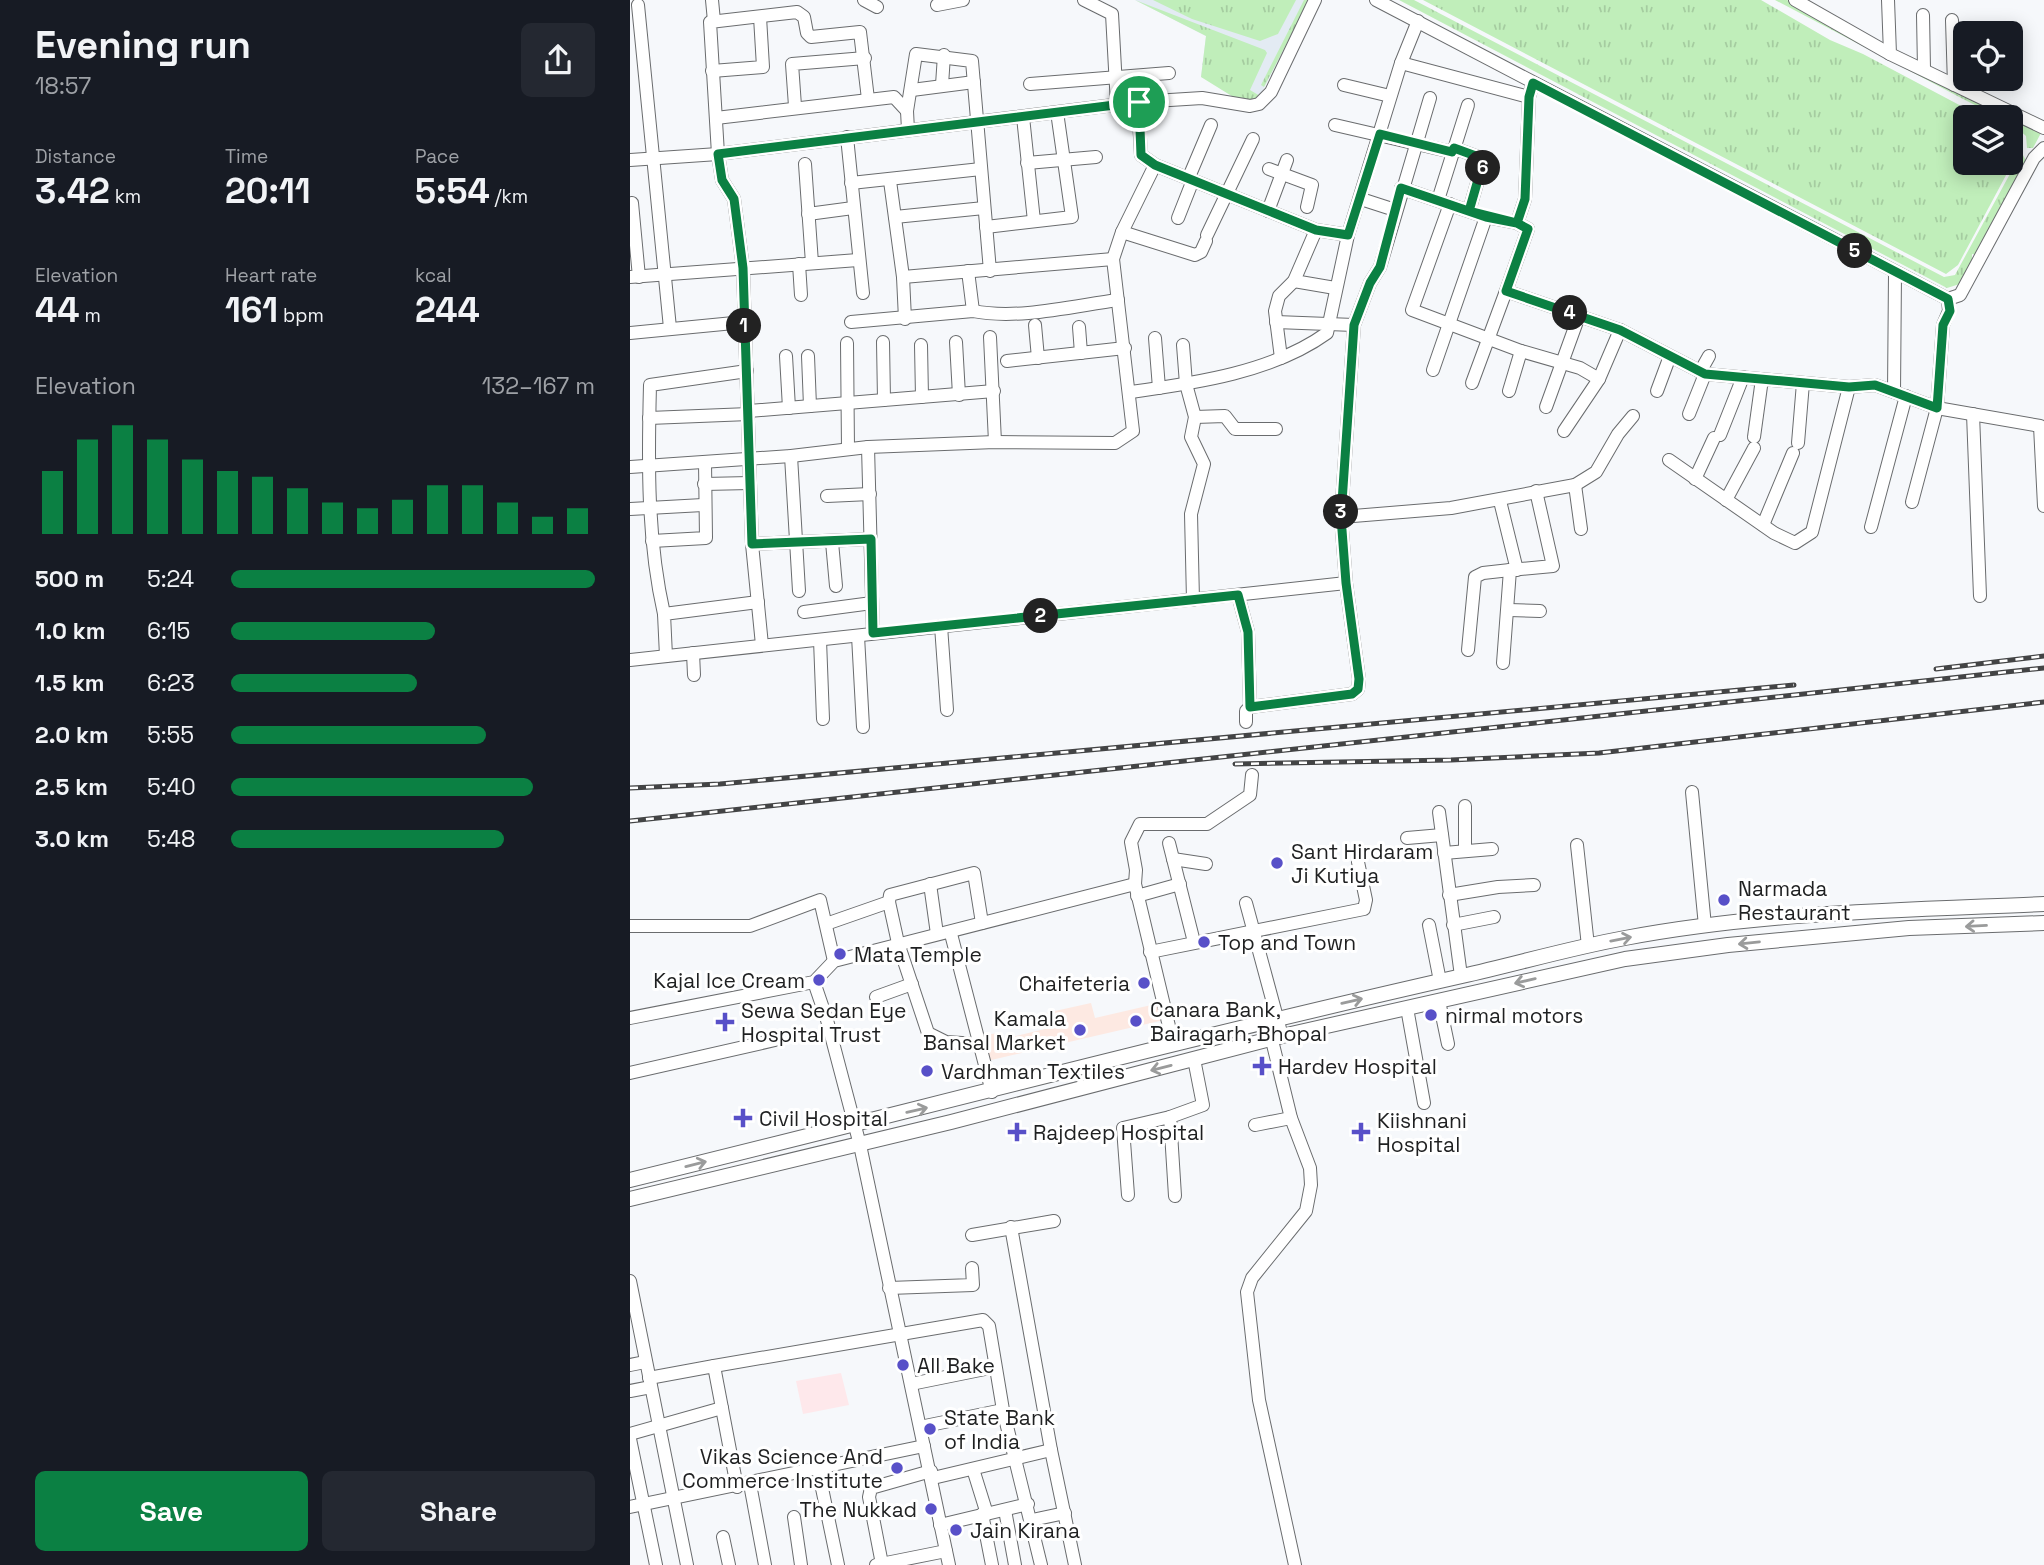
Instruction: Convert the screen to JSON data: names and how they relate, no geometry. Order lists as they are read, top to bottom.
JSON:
{
  "places": {
    "other": [
      "Sant Hirdaram Ji Kutiya",
      "Narmada Restaurant",
      "Top and Town",
      "Mata Temple",
      "Kajal Ice Cream",
      "Chaifeteria",
      "nirmal motors",
      "Canara Bank, Bairagarh, Bhopal",
      "Kamala Bansal Market",
      "Vardhman Textiles",
      "All Bake",
      "State Bank of India",
      "Vikas Science And Commerce Institute",
      "The Nukkad",
      "Jain Kirana"
    ],
    "health": [
      "Sewa Sedan Eye Hospital Trust",
      "Hardev Hospital",
      "Civil Hospital",
      "Rajdeep Hospital",
      "Kiishnani Hospital"
    ]
  },
  "page": {
    "heading": ["Evening run", "18:57"],
    "stats": [
      ["Distance", "3.42 km"],
      ["Time", "20:11"],
      ["Pace", "5:54 /km"],
      ["Elevation", "44 m"],
      ["Heart rate", "161 bpm"],
      ["kcal", "244"]
    ],
    "pins": [
      "6",
      "5",
      "4",
      "1",
      "3",
      "2"
    ],
    "chart": ["Elevation", "132–167 m"],
    "list": [
      {
        "name": "500 m",
        "note": "5:24"
      },
      {
        "name": "1.0 km",
        "note": "6:15"
      },
      {
        "name": "1.5 km",
        "note": "6:23"
      },
      {
        "name": "2.0 km",
        "note": "5:55"
      },
      {
        "name": "2.5 km",
        "note": "5:40"
      },
      {
        "name": "3.0 km",
        "note": "5:48"
      }
    ],
    "buttons": ["Save", "Share"]
  }
}
